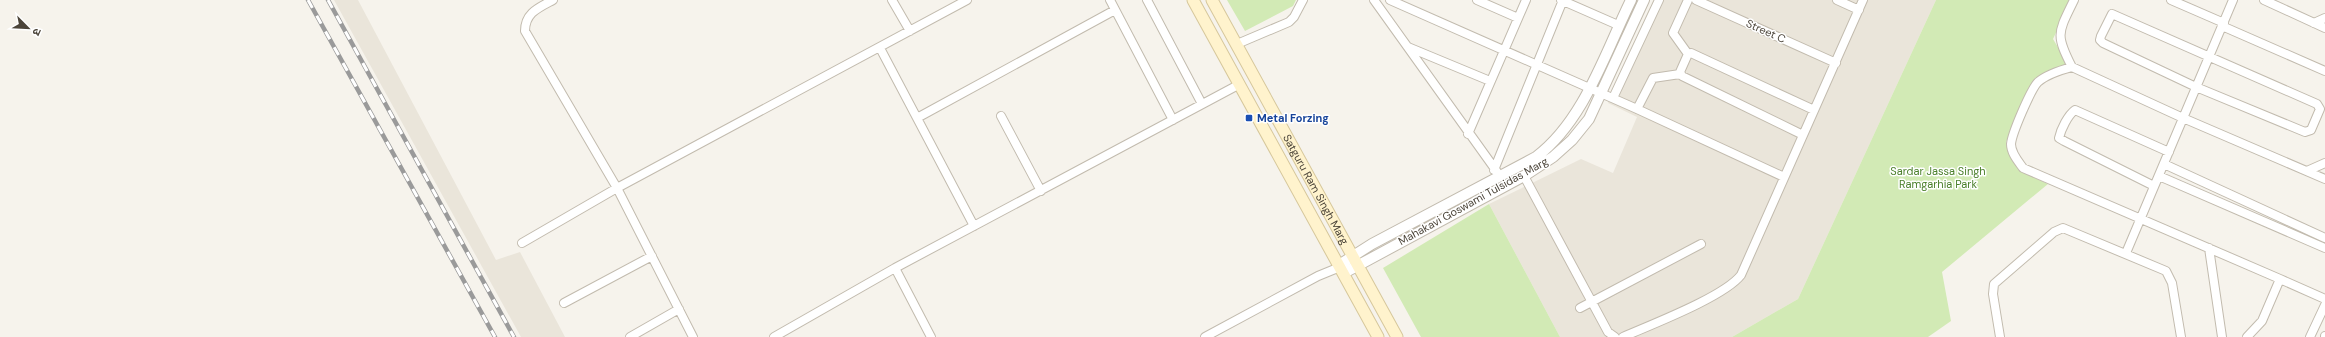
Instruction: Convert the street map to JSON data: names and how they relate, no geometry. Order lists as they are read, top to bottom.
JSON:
{
  "streets": {
    "main road": ["Satguru Ram Singh Marg"],
    "street": ["Street C", "Mahakavi Goswami Tulsidas Marg"]
  },
  "crossings": [
    ["Satguru Ram Singh Marg", "Mahakavi Goswami Tulsidas Marg"]
  ],
  "parks": ["Sardar Jassa Singh Ramgarhia Park"],
  "places": {
    "transit": ["Metal Forzing"]
  },
  "north": "bottom right"
}
